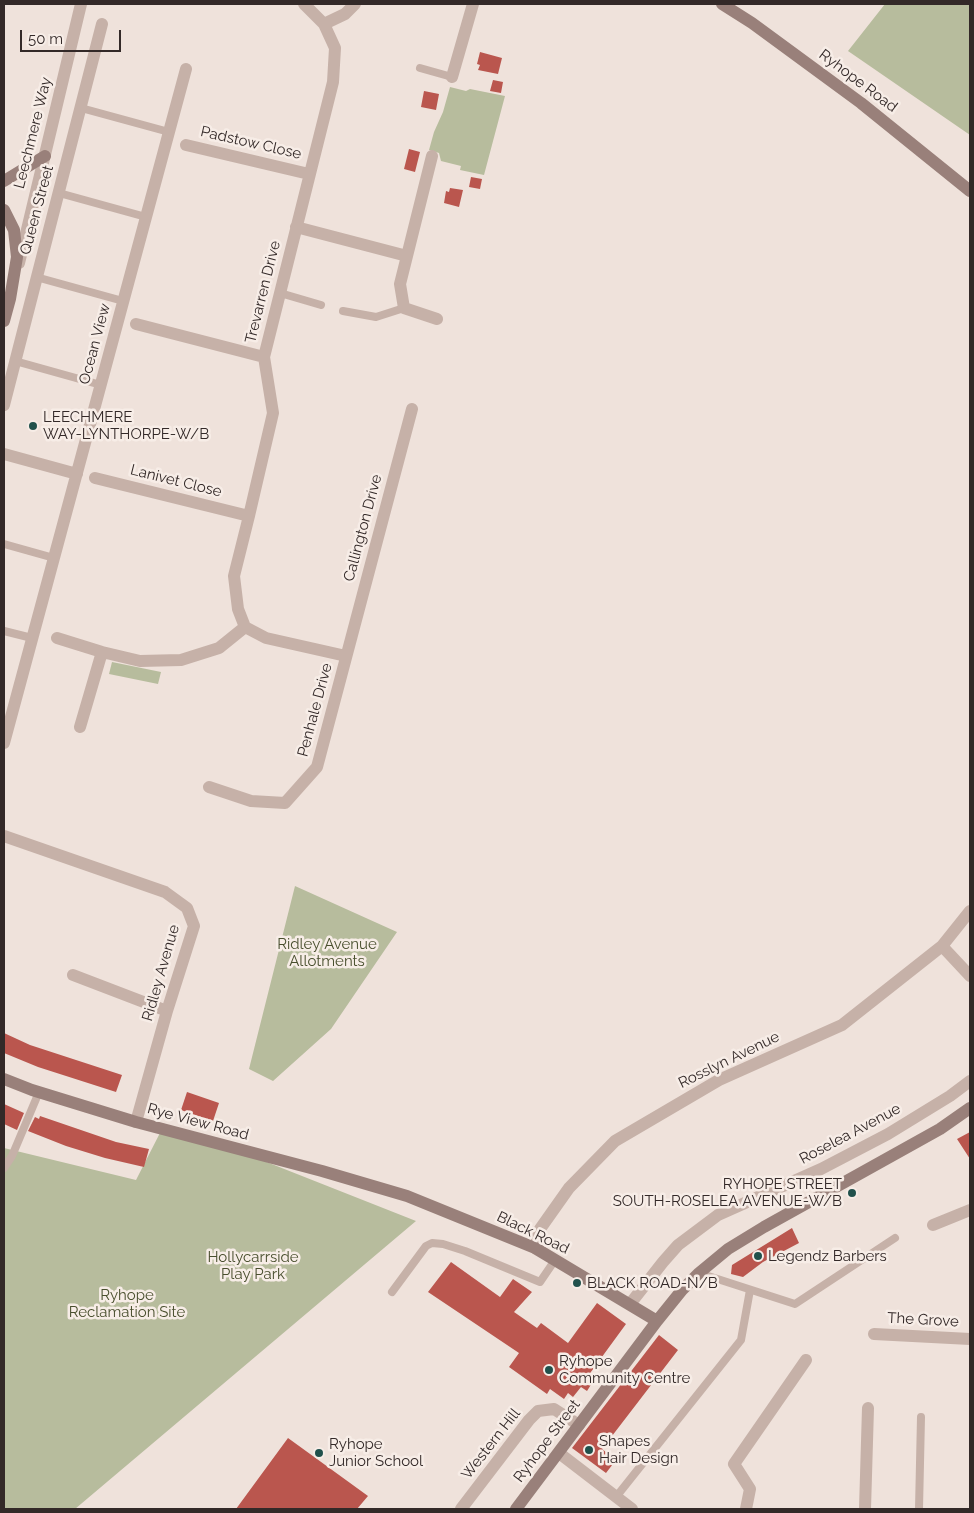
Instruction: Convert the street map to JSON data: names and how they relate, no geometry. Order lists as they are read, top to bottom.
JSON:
{
  "streets": {
    "main road": [
      "Ryhope Road",
      "Rye View Road",
      "Black Road",
      "Ryhope Street"
    ],
    "street": [
      "Leechmere Way",
      "Padstow Close",
      "Queen Street",
      "Trevarren Drive",
      "Ocean View",
      "Lanivet Close",
      "Callington Drive",
      "Penhale Drive",
      "Ridley Avenue",
      "Rosslyn Avenue",
      "Roselea Avenue",
      "The Grove",
      "Western Hill"
    ]
  },
  "crossings": [
    ["Padstow Close", "Trevarren Drive"],
    ["Trevarren Drive", "Lanivet Close"],
    ["Callington Drive", "Penhale Drive"],
    ["Ridley Avenue", "Rye View Road"],
    ["Rosslyn Avenue", "Black Road"],
    ["Rye View Road", "Black Road"],
    ["Roselea Avenue", "Black Road"],
    ["Black Road", "Ryhope Street"],
    ["Ryhope Street", "Western Hill"]
  ],
  "parks": ["Ridley Avenue Allotments", "Hollycarrside Play Park", "Ryhope Reclamation Site"],
  "places": [
    "LEECHMERE WAY-LYNTHORPE-W/B",
    "RYHOPE STREET SOUTH-ROSELEA AVENUE-W/B",
    "Legendz Barbers",
    "BLACK ROAD-N/B",
    "Ryhope Community Centre",
    "Shapes Hair Design",
    "Ryhope Junior School"
  ],
  "scale_bar": "50 m"
}
